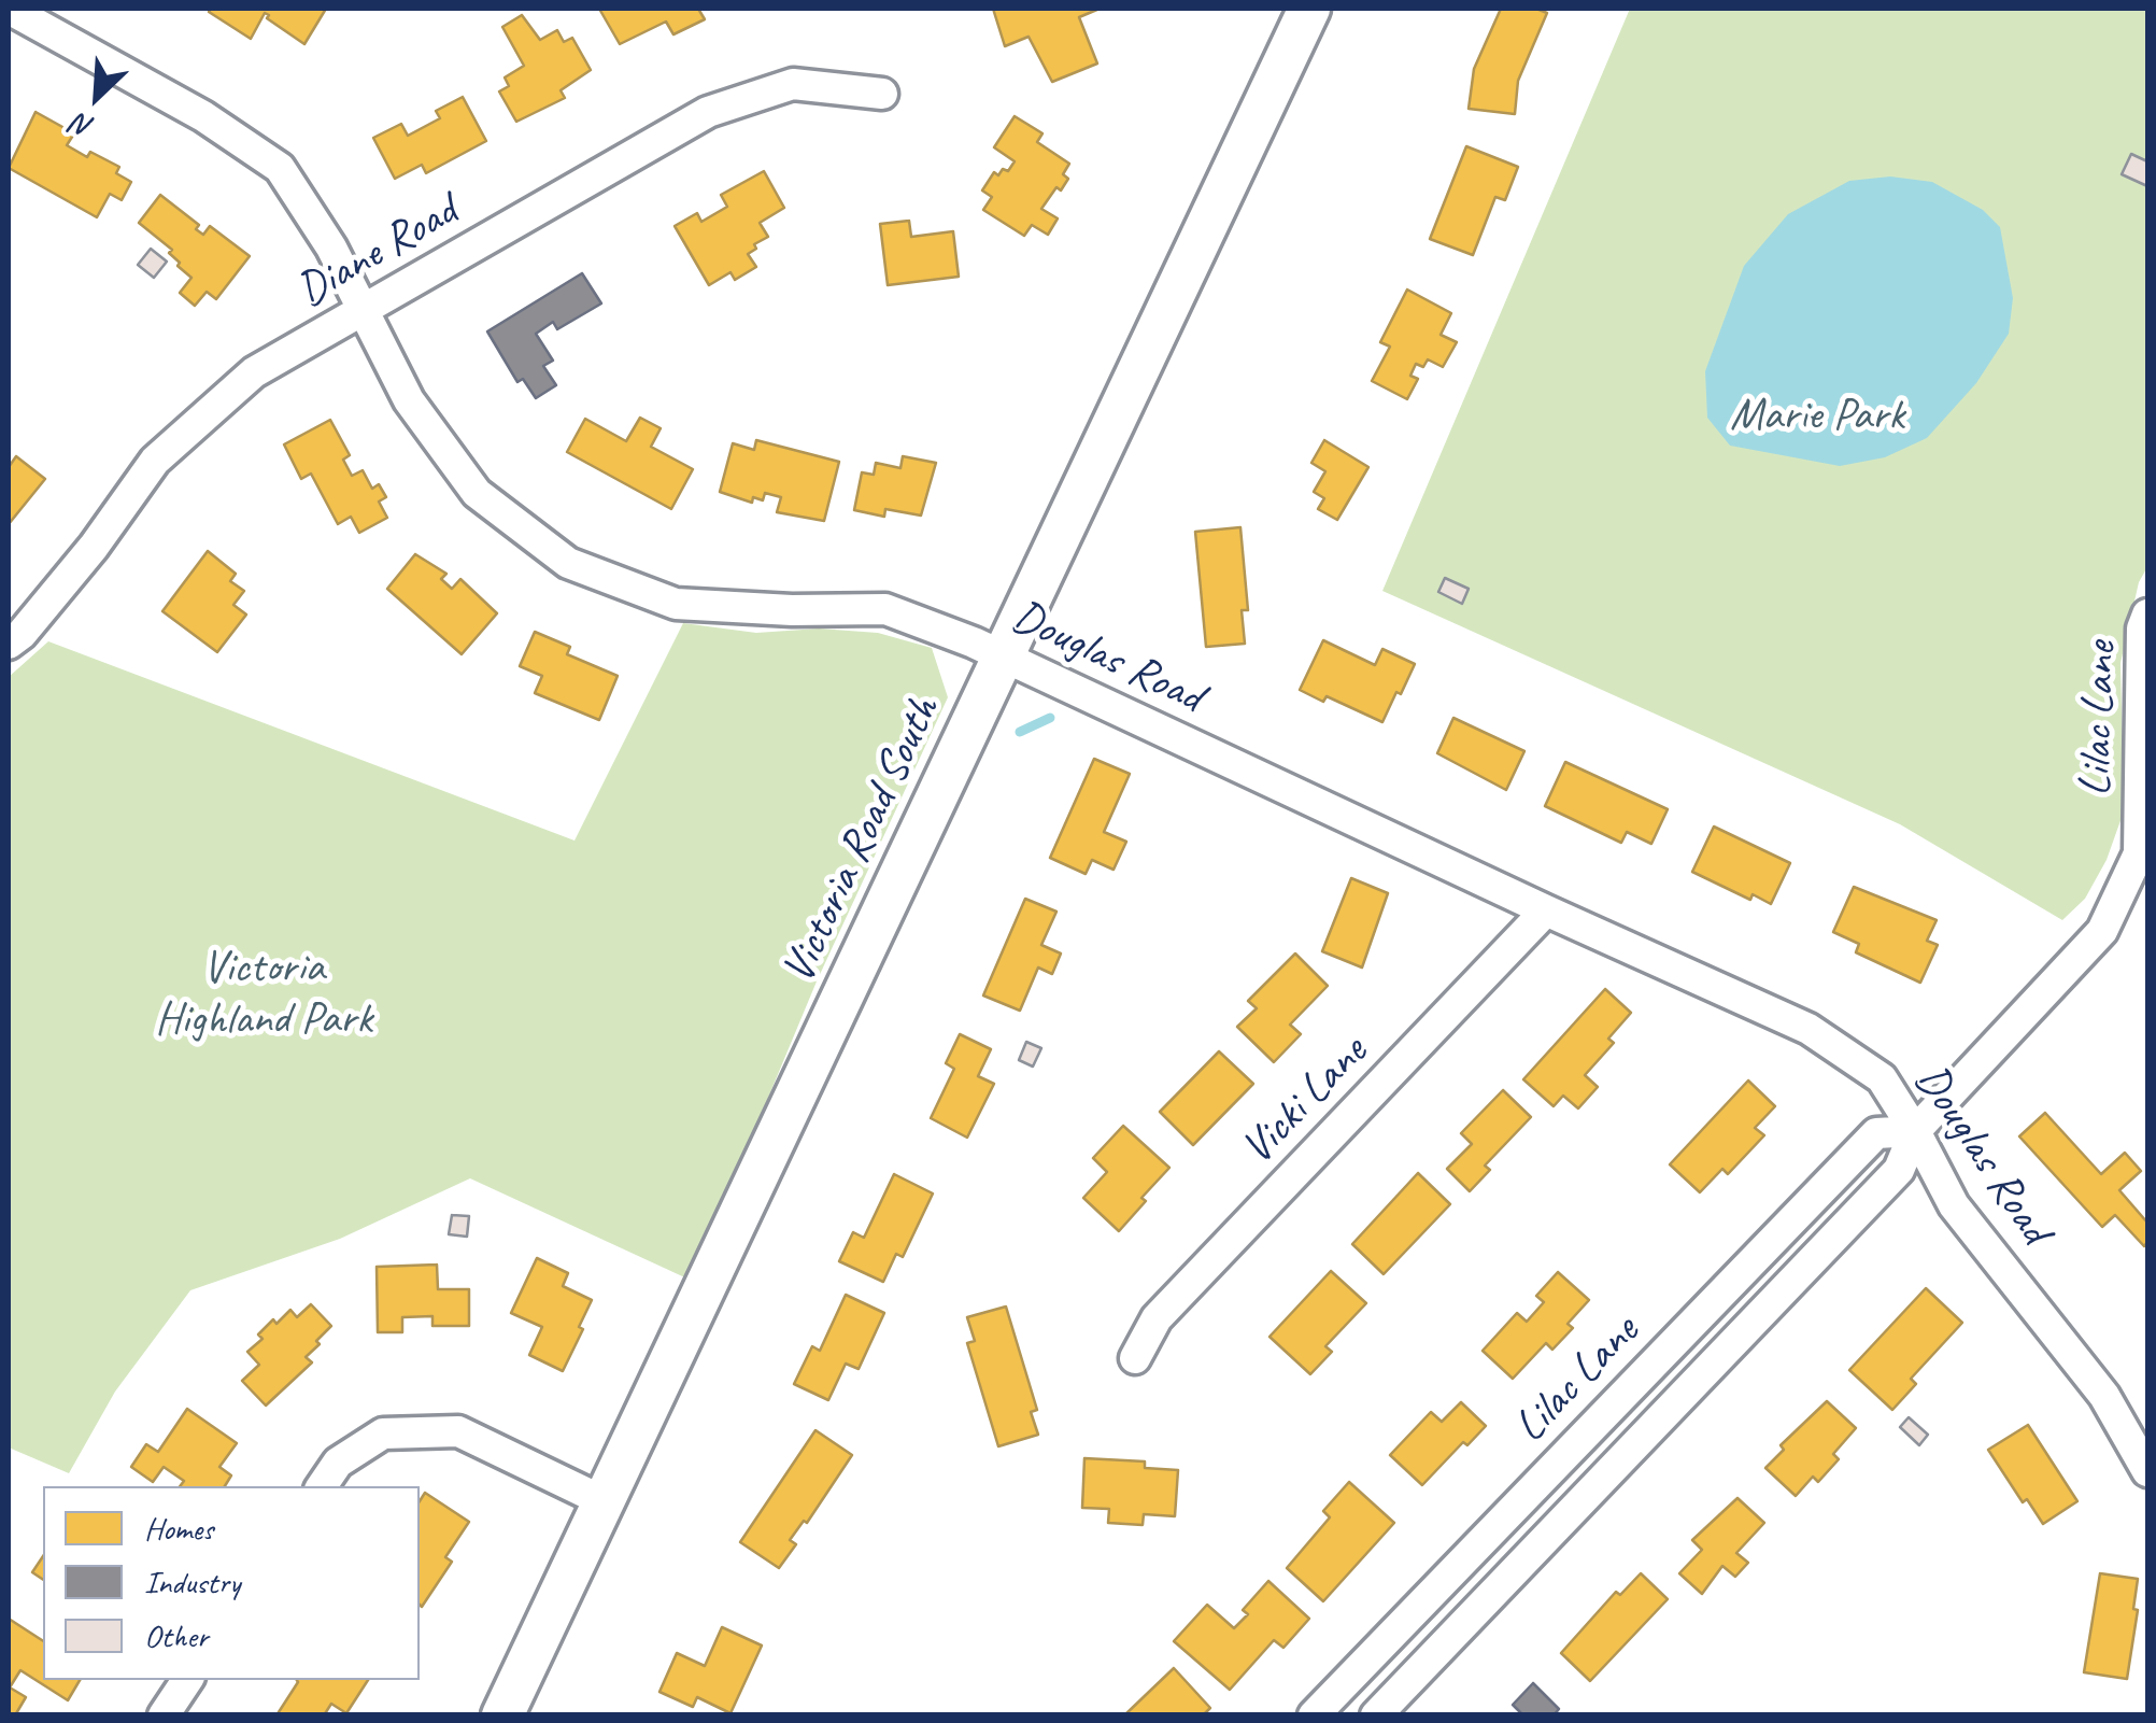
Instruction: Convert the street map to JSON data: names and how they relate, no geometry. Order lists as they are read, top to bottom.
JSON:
{
  "streets": {
    "street": [
      "Diane Road",
      "Douglas Road",
      "Lilac Lane",
      "Victoria Road South",
      "Vicki Lane"
    ]
  },
  "crossings": [
    ["Diane Road", "Douglas Road"],
    ["Douglas Road", "Lilac Lane"],
    ["Douglas Road", "Victoria Road South"],
    ["Douglas Road", "Vicki Lane"]
  ],
  "parks": ["Marie Park", "Victoria Highland Park"],
  "legend": ["Homes", "Industry", "Other"],
  "north": "bottom left"
}
